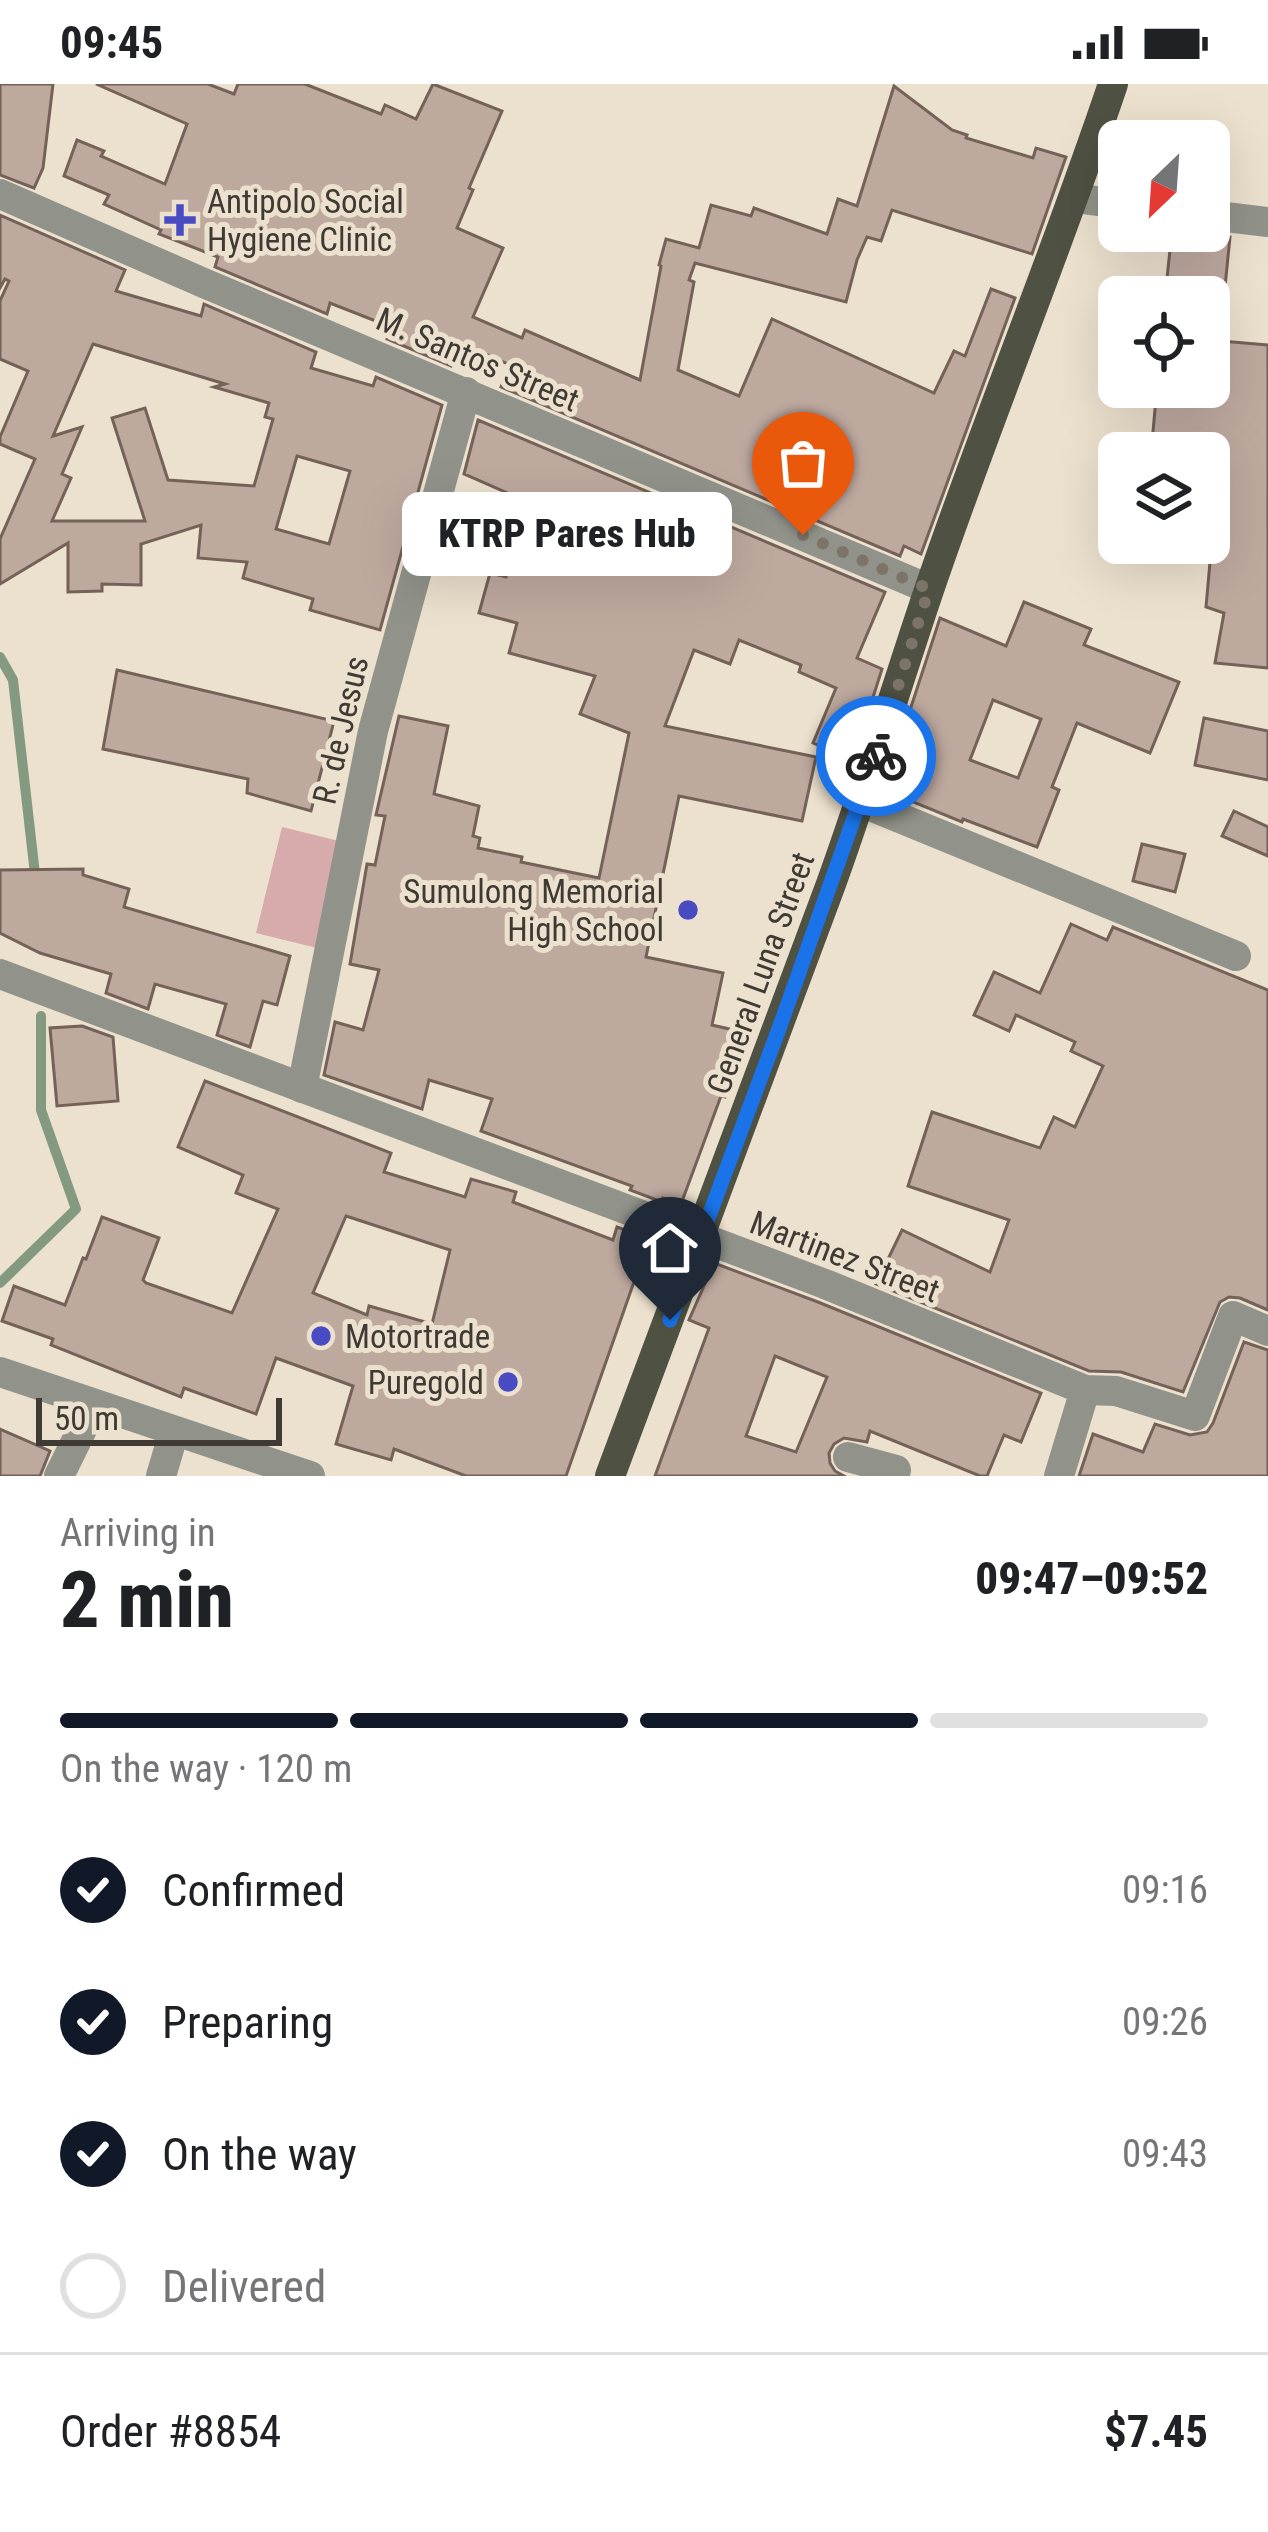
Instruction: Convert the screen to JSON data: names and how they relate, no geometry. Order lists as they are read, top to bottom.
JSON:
{
  "streets": {
    "main road": ["General Luna Street"],
    "street": ["M. Santos Street", "R. de Jesus", "Martinez Street"]
  },
  "crossings": [
    ["M. Santos Street", "R. de Jesus"],
    ["M. Santos Street", "General Luna Street"],
    ["R. de Jesus", "Martinez Street"],
    ["General Luna Street", "Martinez Street"]
  ],
  "places": {
    "health": ["Antipolo Social Hygiene Clinic"],
    "other": [
      "KTRP Pares Hub",
      "Sumulong Memorial High School",
      "Motortrade",
      "Puregold"
    ]
  },
  "scale_bar": "50 m",
  "north": "bottom left",
  "page": {
    "status": "09:45",
    "bubble": "KTRP Pares Hub",
    "scale": "50 m",
    "heading": ["2 min", "Arriving in", "09:47–09:52"],
    "panel": ["Order #8854", "$7.45"],
    "bar": "On the way · 120 m",
    "list": [
      ["Confirmed", "09:16"],
      ["Preparing", "09:26"],
      ["On the way", "09:43"],
      "Delivered"
    ]
  }
}
